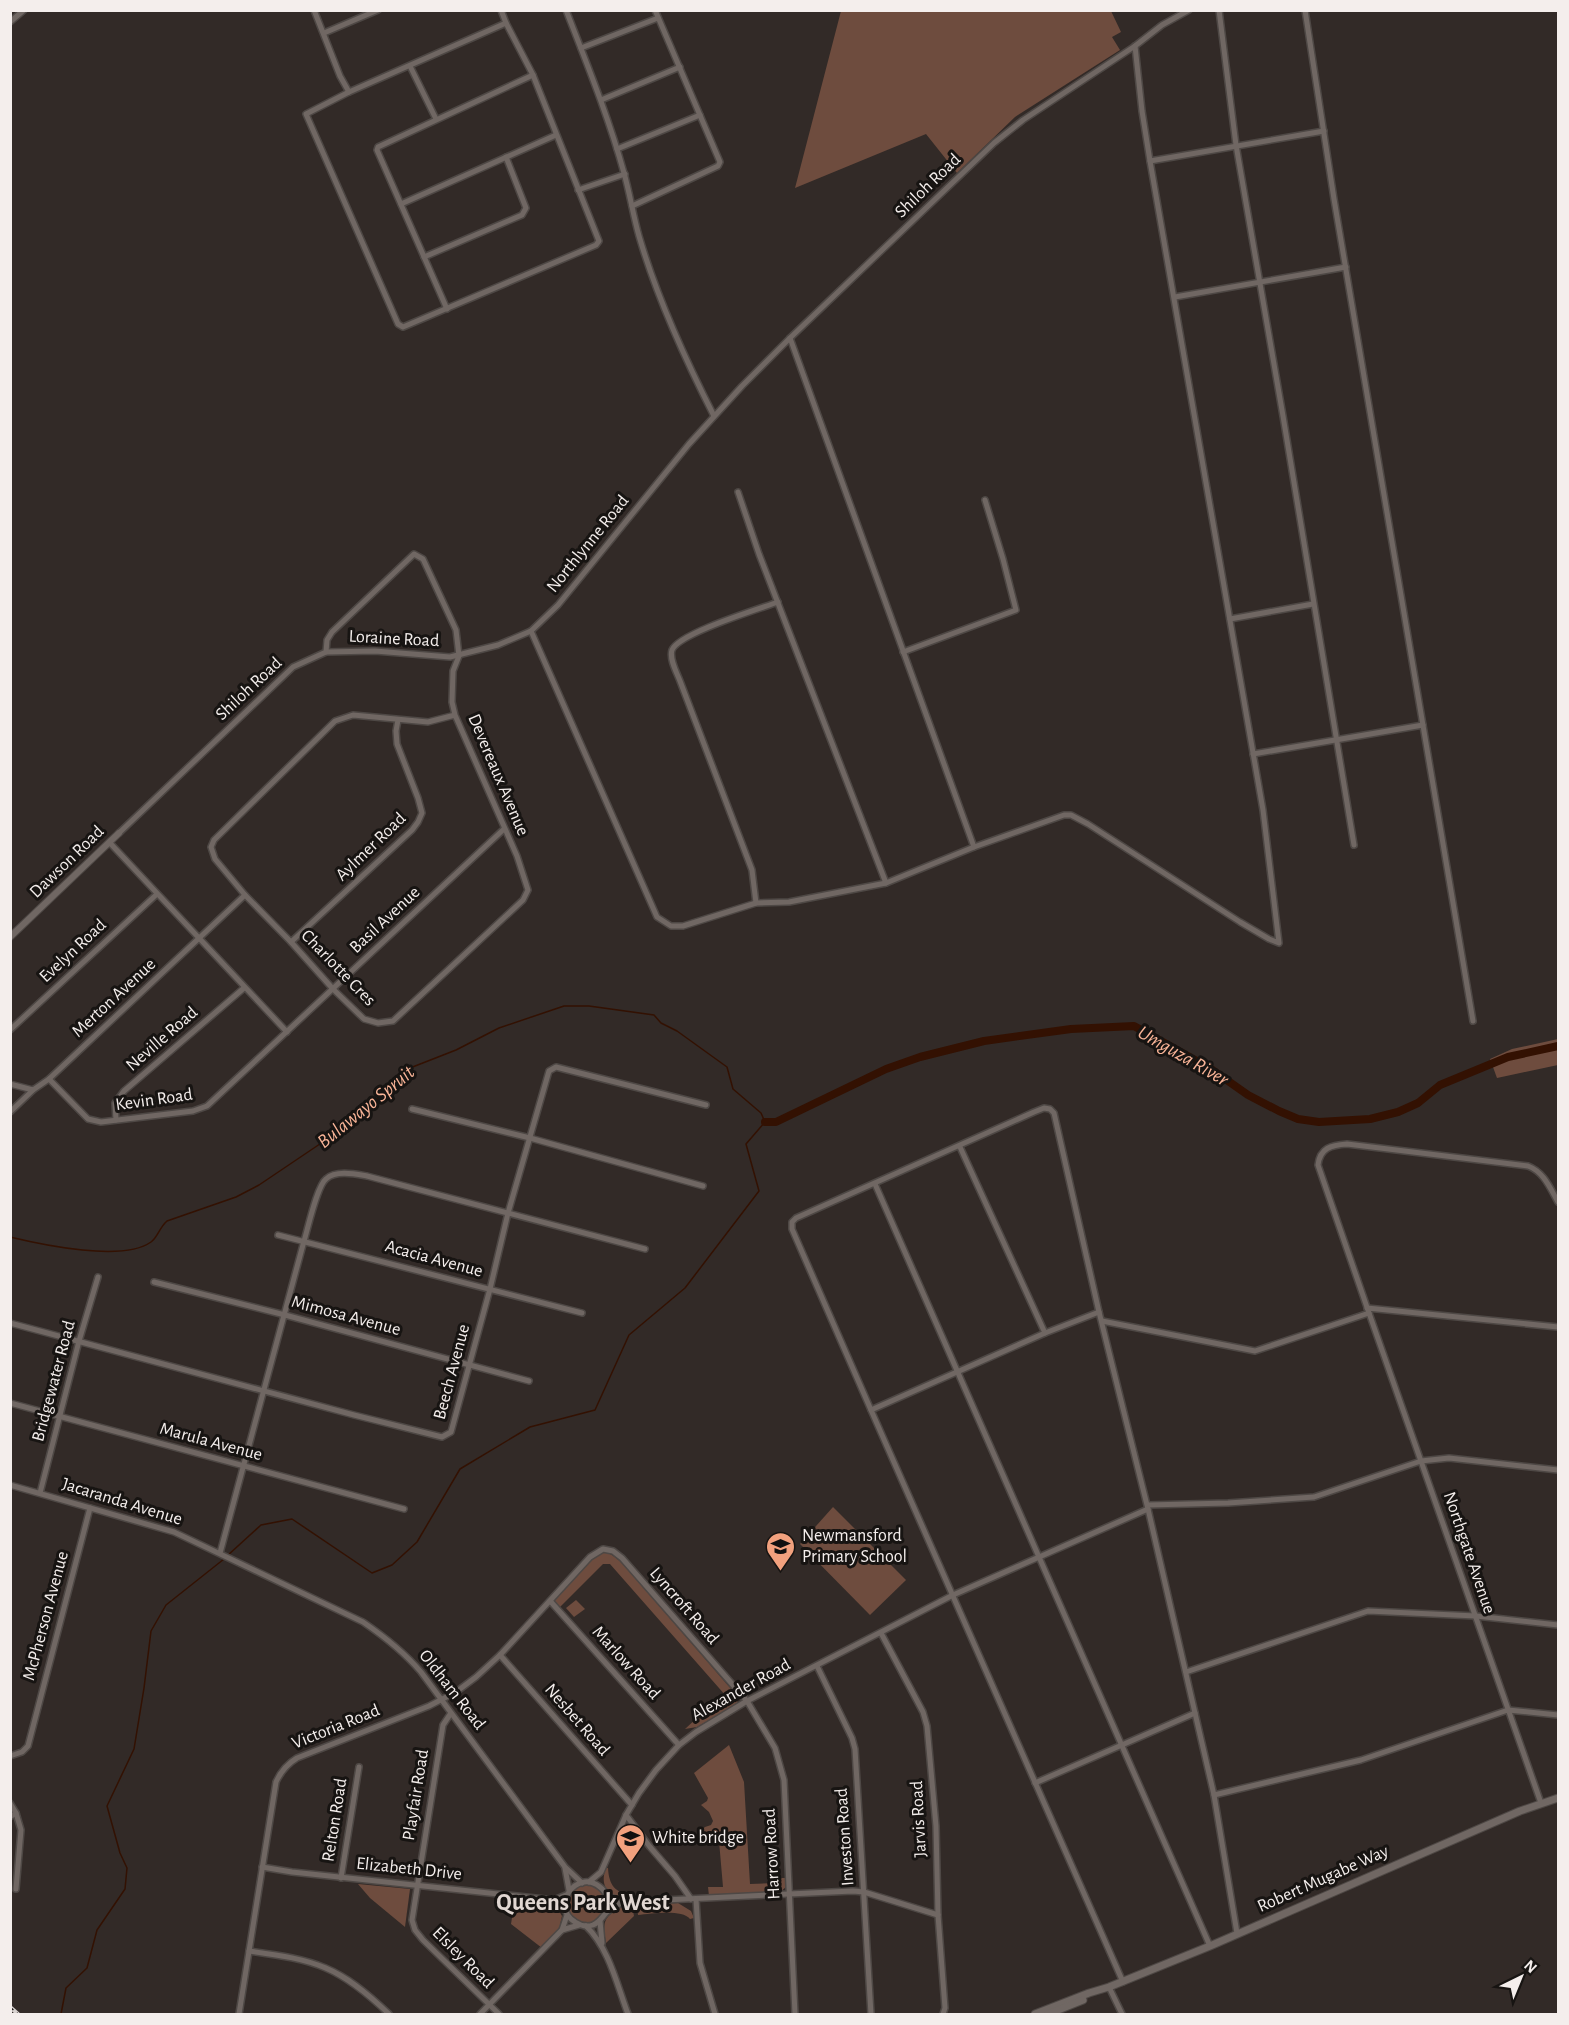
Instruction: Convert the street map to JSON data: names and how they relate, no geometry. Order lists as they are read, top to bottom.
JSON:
{
  "streets": {
    "main road": ["Robert Mugabe Way"],
    "street": [
      "Shiloh Road",
      "Northlynne Road",
      "Loraine Road",
      "Devereaux Avenue",
      "Aylmer Road",
      "Dawson Road",
      "Basil Avenue",
      "Evelyn Road",
      "Charlotte Cres",
      "Merton Avenue",
      "Neville Road",
      "Kevin Road",
      "Acacia Avenue",
      "Mimosa Avenue",
      "Beech Avenue",
      "Bridgewater Road",
      "Marula Avenue",
      "Jacaranda Avenue",
      "Northgate Avenue",
      "Lyncroft Road",
      "McPherson Avenue",
      "Marlow Road",
      "Oldham Road",
      "Alexander Road",
      "Nesbet Road",
      "Victoria Road",
      "Playfair Road",
      "Jarvis Road",
      "Relton Road",
      "Investon Road",
      "Harrow Road",
      "Elizabeth Drive",
      "Elsley Road"
    ]
  },
  "crossings": [
    ["Shiloh Road", "Northlynne Road"],
    ["Shiloh Road", "Loraine Road"],
    ["Shiloh Road", "Devereaux Avenue"],
    ["Shiloh Road", "Dawson Road"],
    ["Northlynne Road", "Loraine Road"],
    ["Northlynne Road", "Devereaux Avenue"],
    ["Loraine Road", "Devereaux Avenue"],
    ["Devereaux Avenue", "Basil Avenue"],
    ["Devereaux Avenue", "Charlotte Cres"],
    ["Aylmer Road", "Charlotte Cres"],
    ["Basil Avenue", "Charlotte Cres"],
    ["Basil Avenue", "Kevin Road"],
    ["Merton Avenue", "Kevin Road"],
    ["Neville Road", "Kevin Road"],
    ["Acacia Avenue", "Beech Avenue"],
    ["Mimosa Avenue", "Beech Avenue"],
    ["Beech Avenue", "Bridgewater Road"],
    ["Bridgewater Road", "Marula Avenue"],
    ["Bridgewater Road", "Jacaranda Avenue"],
    ["Jacaranda Avenue", "McPherson Avenue"],
    ["Jacaranda Avenue", "Oldham Road"],
    ["Northgate Avenue", "Alexander Road"],
    ["Northgate Avenue", "Robert Mugabe Way"],
    ["Lyncroft Road", "Alexander Road"],
    ["Lyncroft Road", "Victoria Road"],
    ["Lyncroft Road", "Harrow Road"],
    ["Marlow Road", "Alexander Road"],
    ["Marlow Road", "Victoria Road"],
    ["Oldham Road", "Alexander Road"],
    ["Oldham Road", "Victoria Road"],
    ["Oldham Road", "Playfair Road"],
    ["Oldham Road", "Elizabeth Drive"],
    ["Alexander Road", "Nesbet Road"],
    ["Alexander Road", "Jarvis Road"],
    ["Alexander Road", "Investon Road"],
    ["Alexander Road", "Harrow Road"],
    ["Alexander Road", "Elizabeth Drive"],
    ["Nesbet Road", "Victoria Road"],
    ["Victoria Road", "Elizabeth Drive"],
    ["Playfair Road", "Elizabeth Drive"],
    ["Playfair Road", "Elsley Road"],
    ["Relton Road", "Elizabeth Drive"],
    ["Elizabeth Drive", "Elsley Road"]
  ],
  "districts": ["Queens Park West"],
  "water": ["Umguza River", "Bulawayo Spruit"],
  "places": {
    "school or university": ["Newmansford Primary School", "White bridge"]
  },
  "north": "top right"
}
